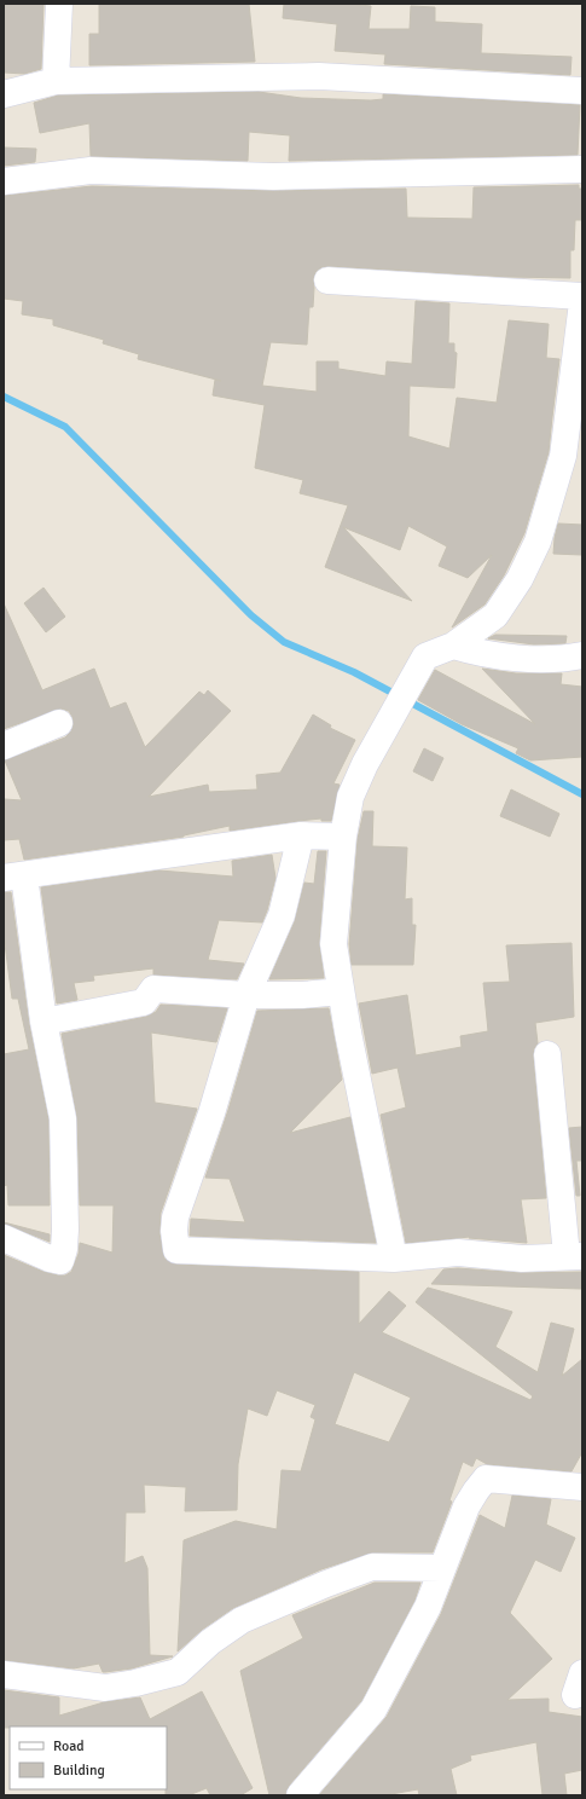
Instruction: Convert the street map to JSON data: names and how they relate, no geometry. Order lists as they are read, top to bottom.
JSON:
{
  "legend": ["Road", "Building"]
}
